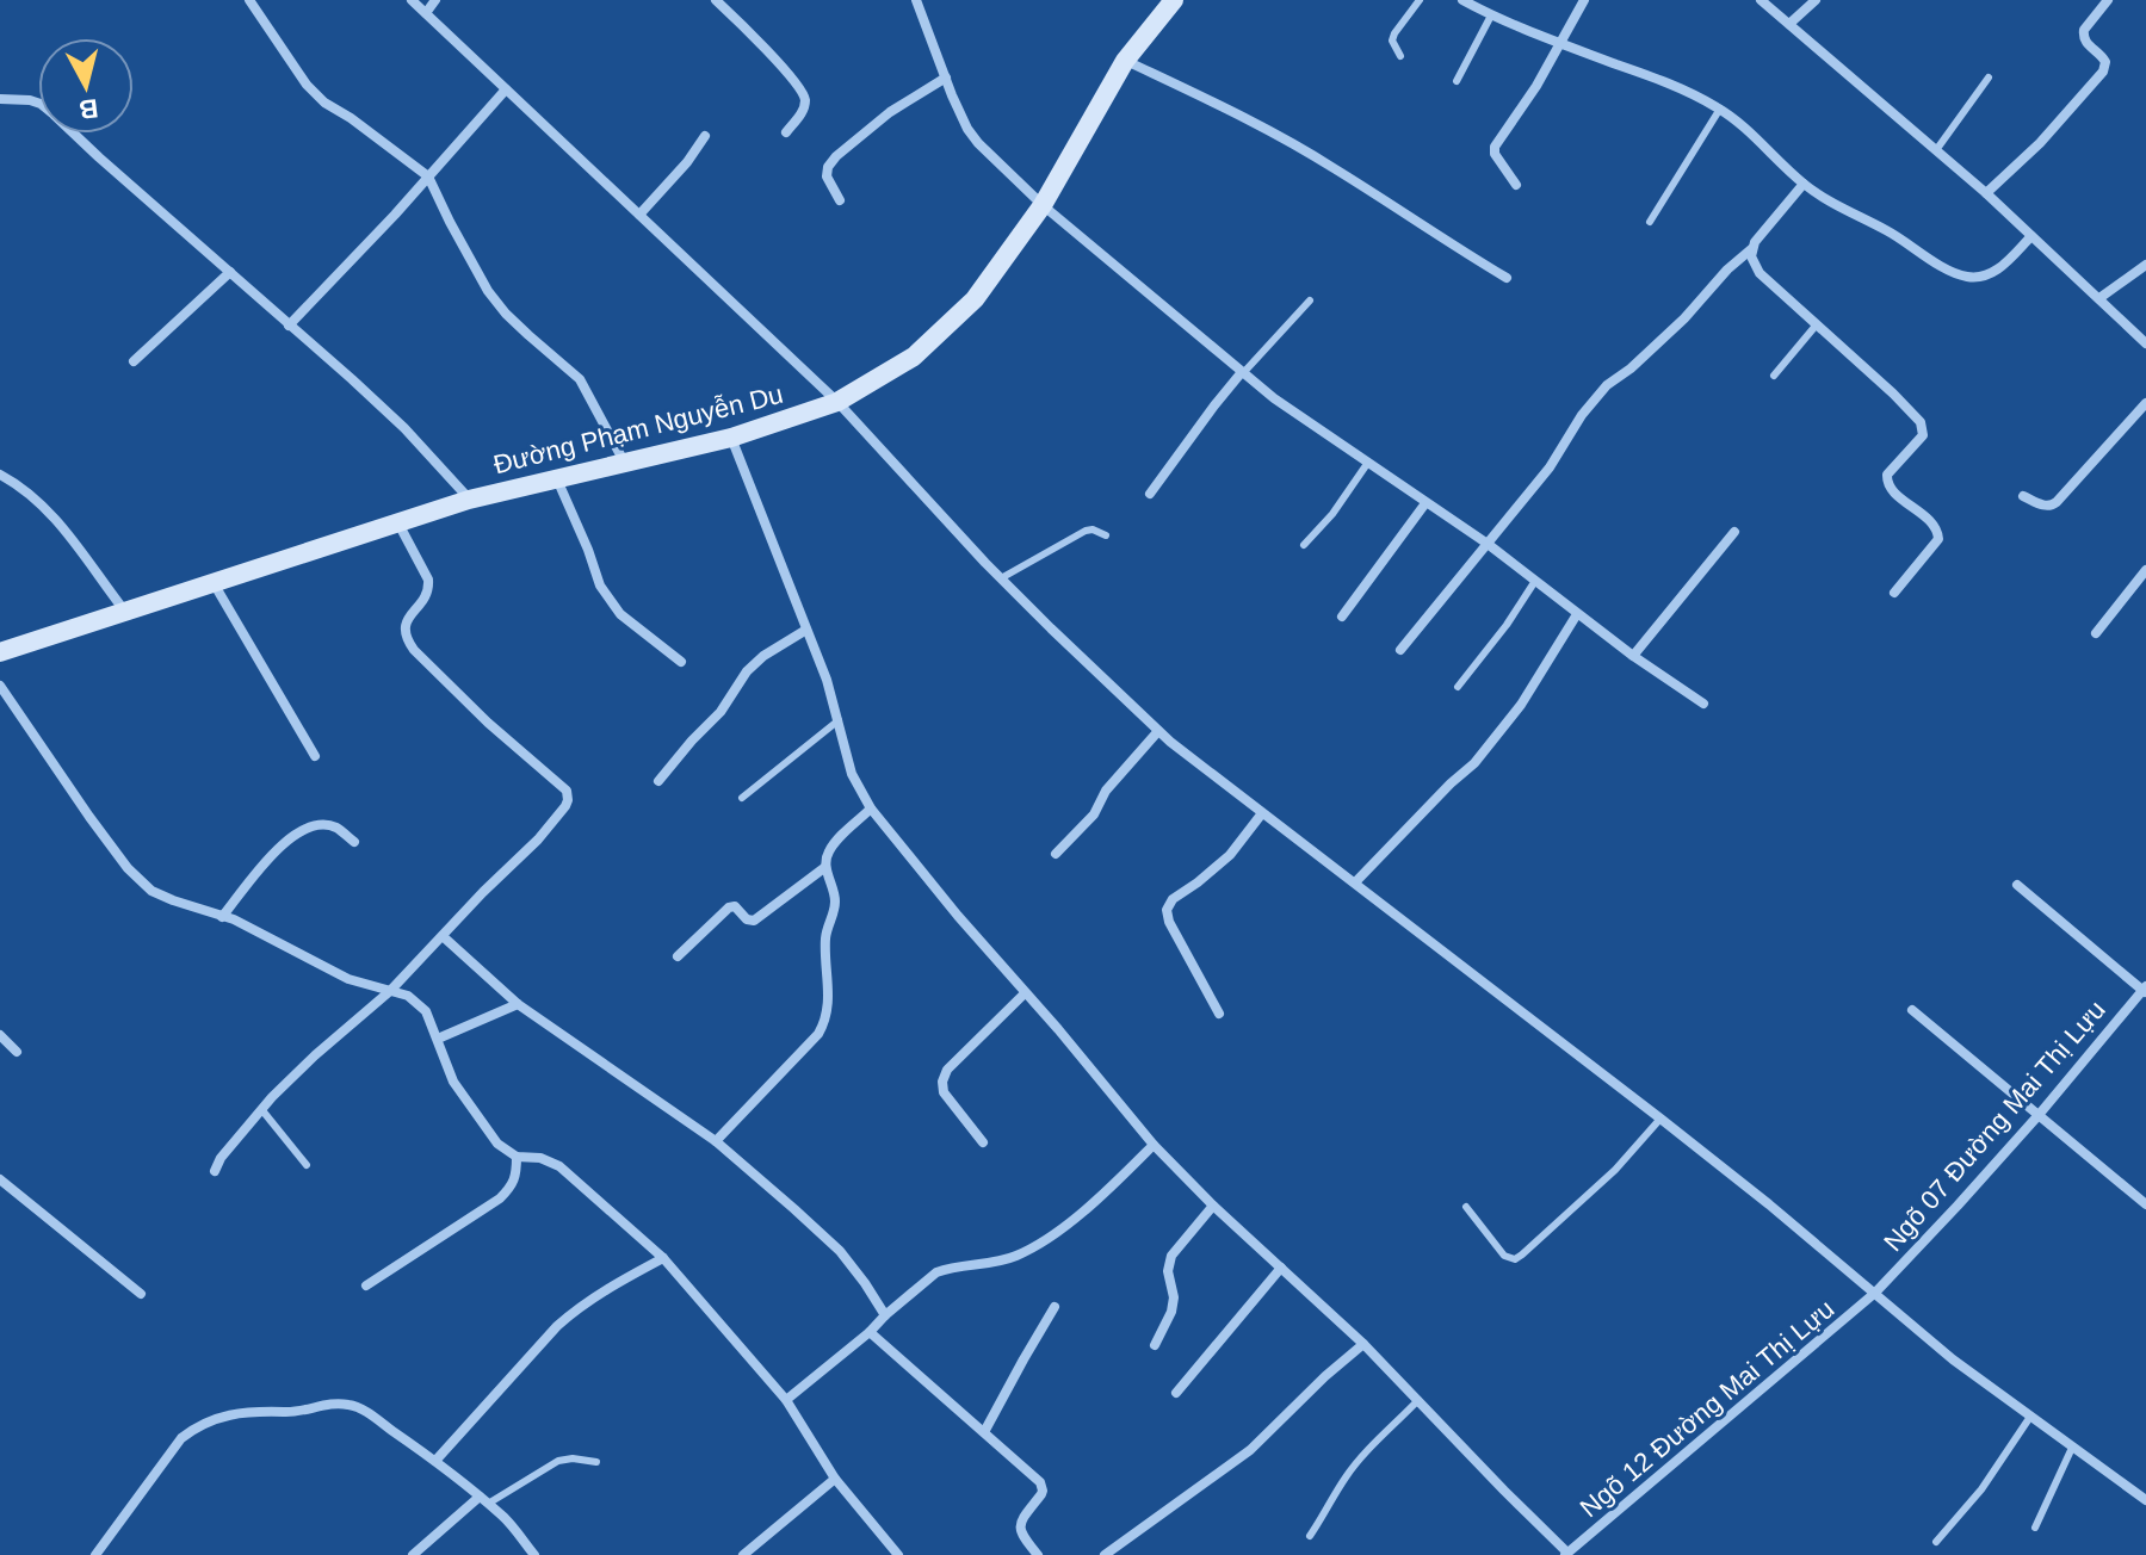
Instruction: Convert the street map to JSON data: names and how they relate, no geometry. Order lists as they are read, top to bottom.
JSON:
{
  "streets": {
    "main road": ["Đường Phạm Nguyễn Du"],
    "street": ["Ngõ 07 Đường Mai Thị Lựu", "Ngõ 12 Đường Mai Thị Lựu"]
  },
  "crossings": [
    ["Ngõ 07 Đường Mai Thị Lựu", "Ngõ 12 Đường Mai Thị Lựu"]
  ],
  "north": "bottom"
}
